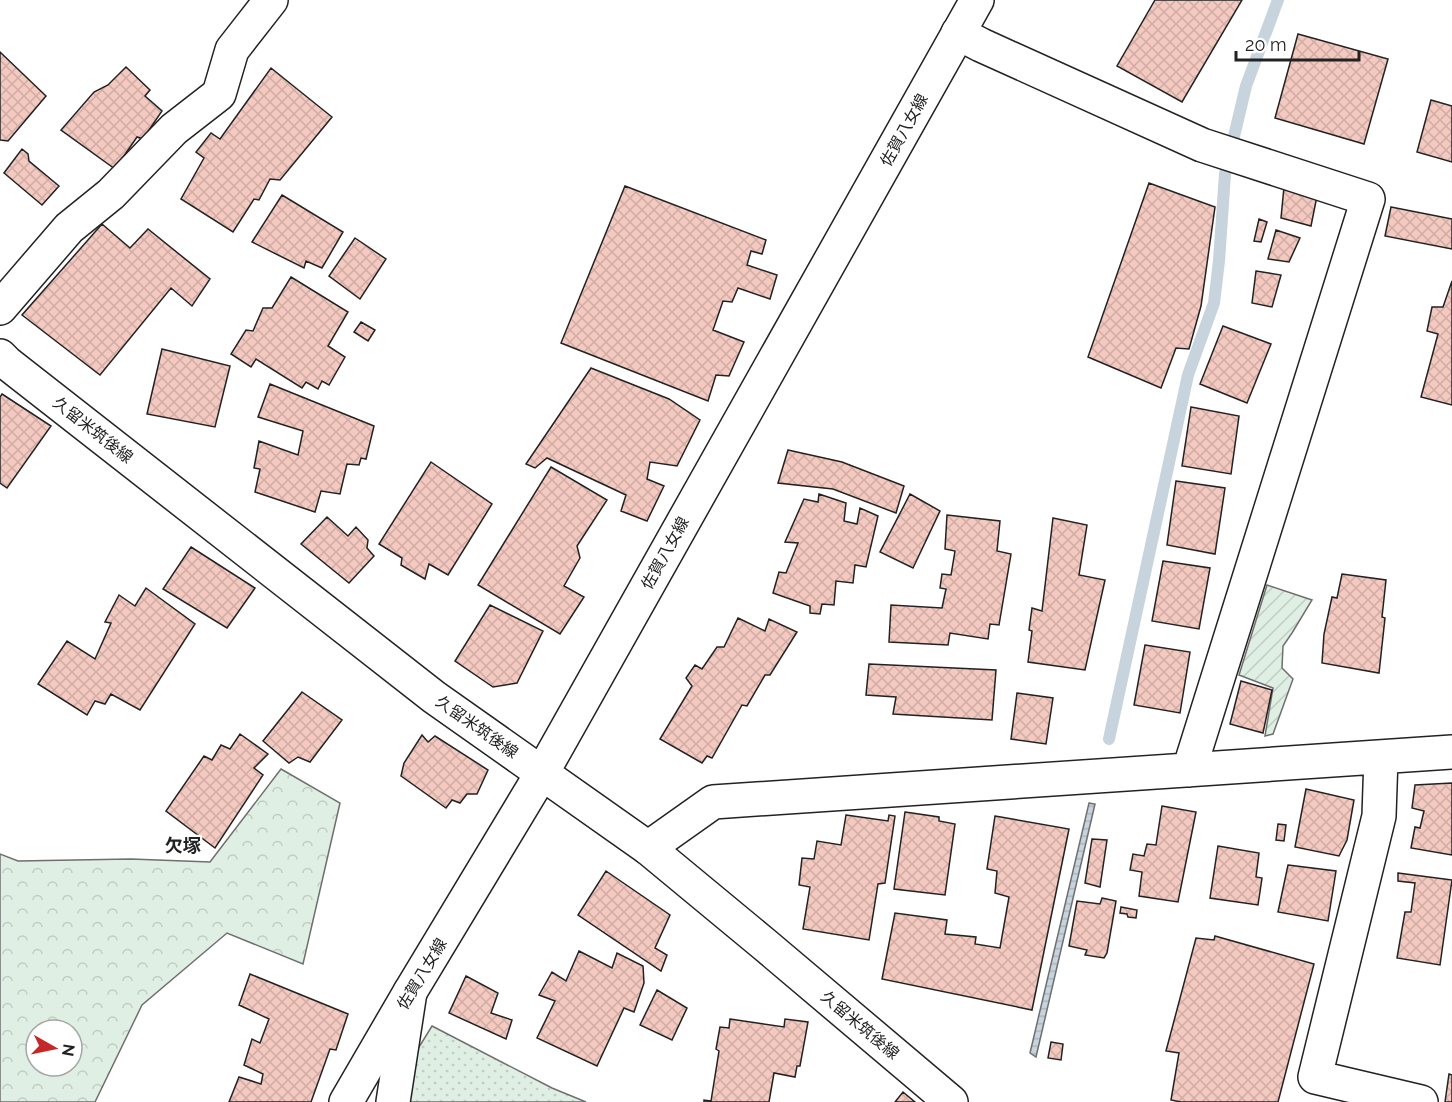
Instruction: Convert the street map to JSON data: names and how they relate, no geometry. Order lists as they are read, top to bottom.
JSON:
{
  "streets": {
    "street": ["佐賀八女線", "久留米筑後線"]
  },
  "crossings": [
    ["佐賀八女線", "久留米筑後線"]
  ],
  "districts": ["欠塚"],
  "scale_bar": "20 m",
  "north": "right"
}
